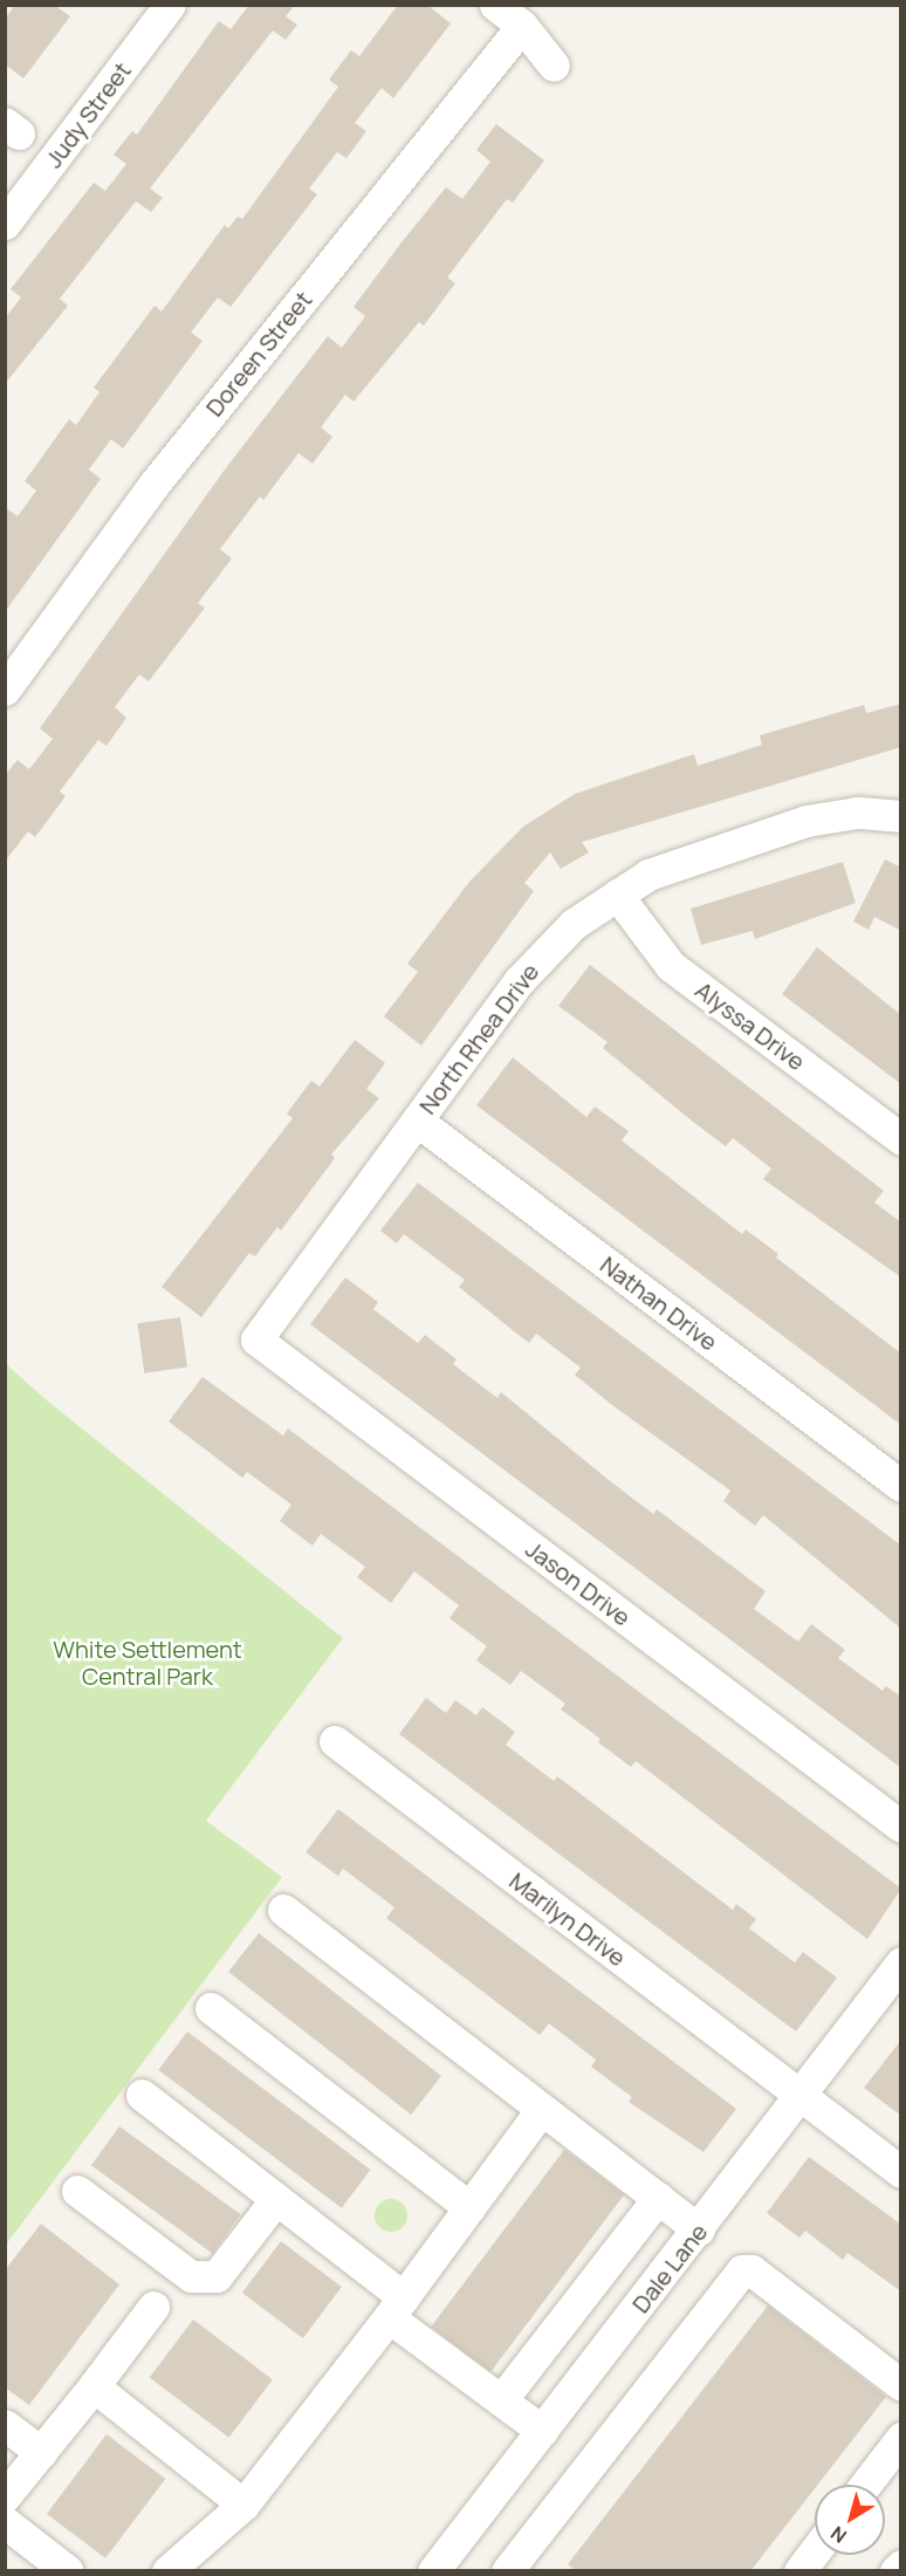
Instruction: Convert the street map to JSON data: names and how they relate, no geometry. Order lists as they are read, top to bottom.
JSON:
{
  "streets": {
    "street": [
      "Judy Street",
      "Doreen Street",
      "Alyssa Drive",
      "North Rhea Drive",
      "Nathan Drive",
      "Jason Drive",
      "Marilyn Drive",
      "Dale Lane"
    ]
  },
  "crossings": [
    ["Alyssa Drive", "North Rhea Drive"],
    ["North Rhea Drive", "Nathan Drive"],
    ["North Rhea Drive", "Jason Drive"],
    ["Marilyn Drive", "Dale Lane"]
  ],
  "parks": ["White Settlement Central Park"],
  "north": "bottom left"
}
